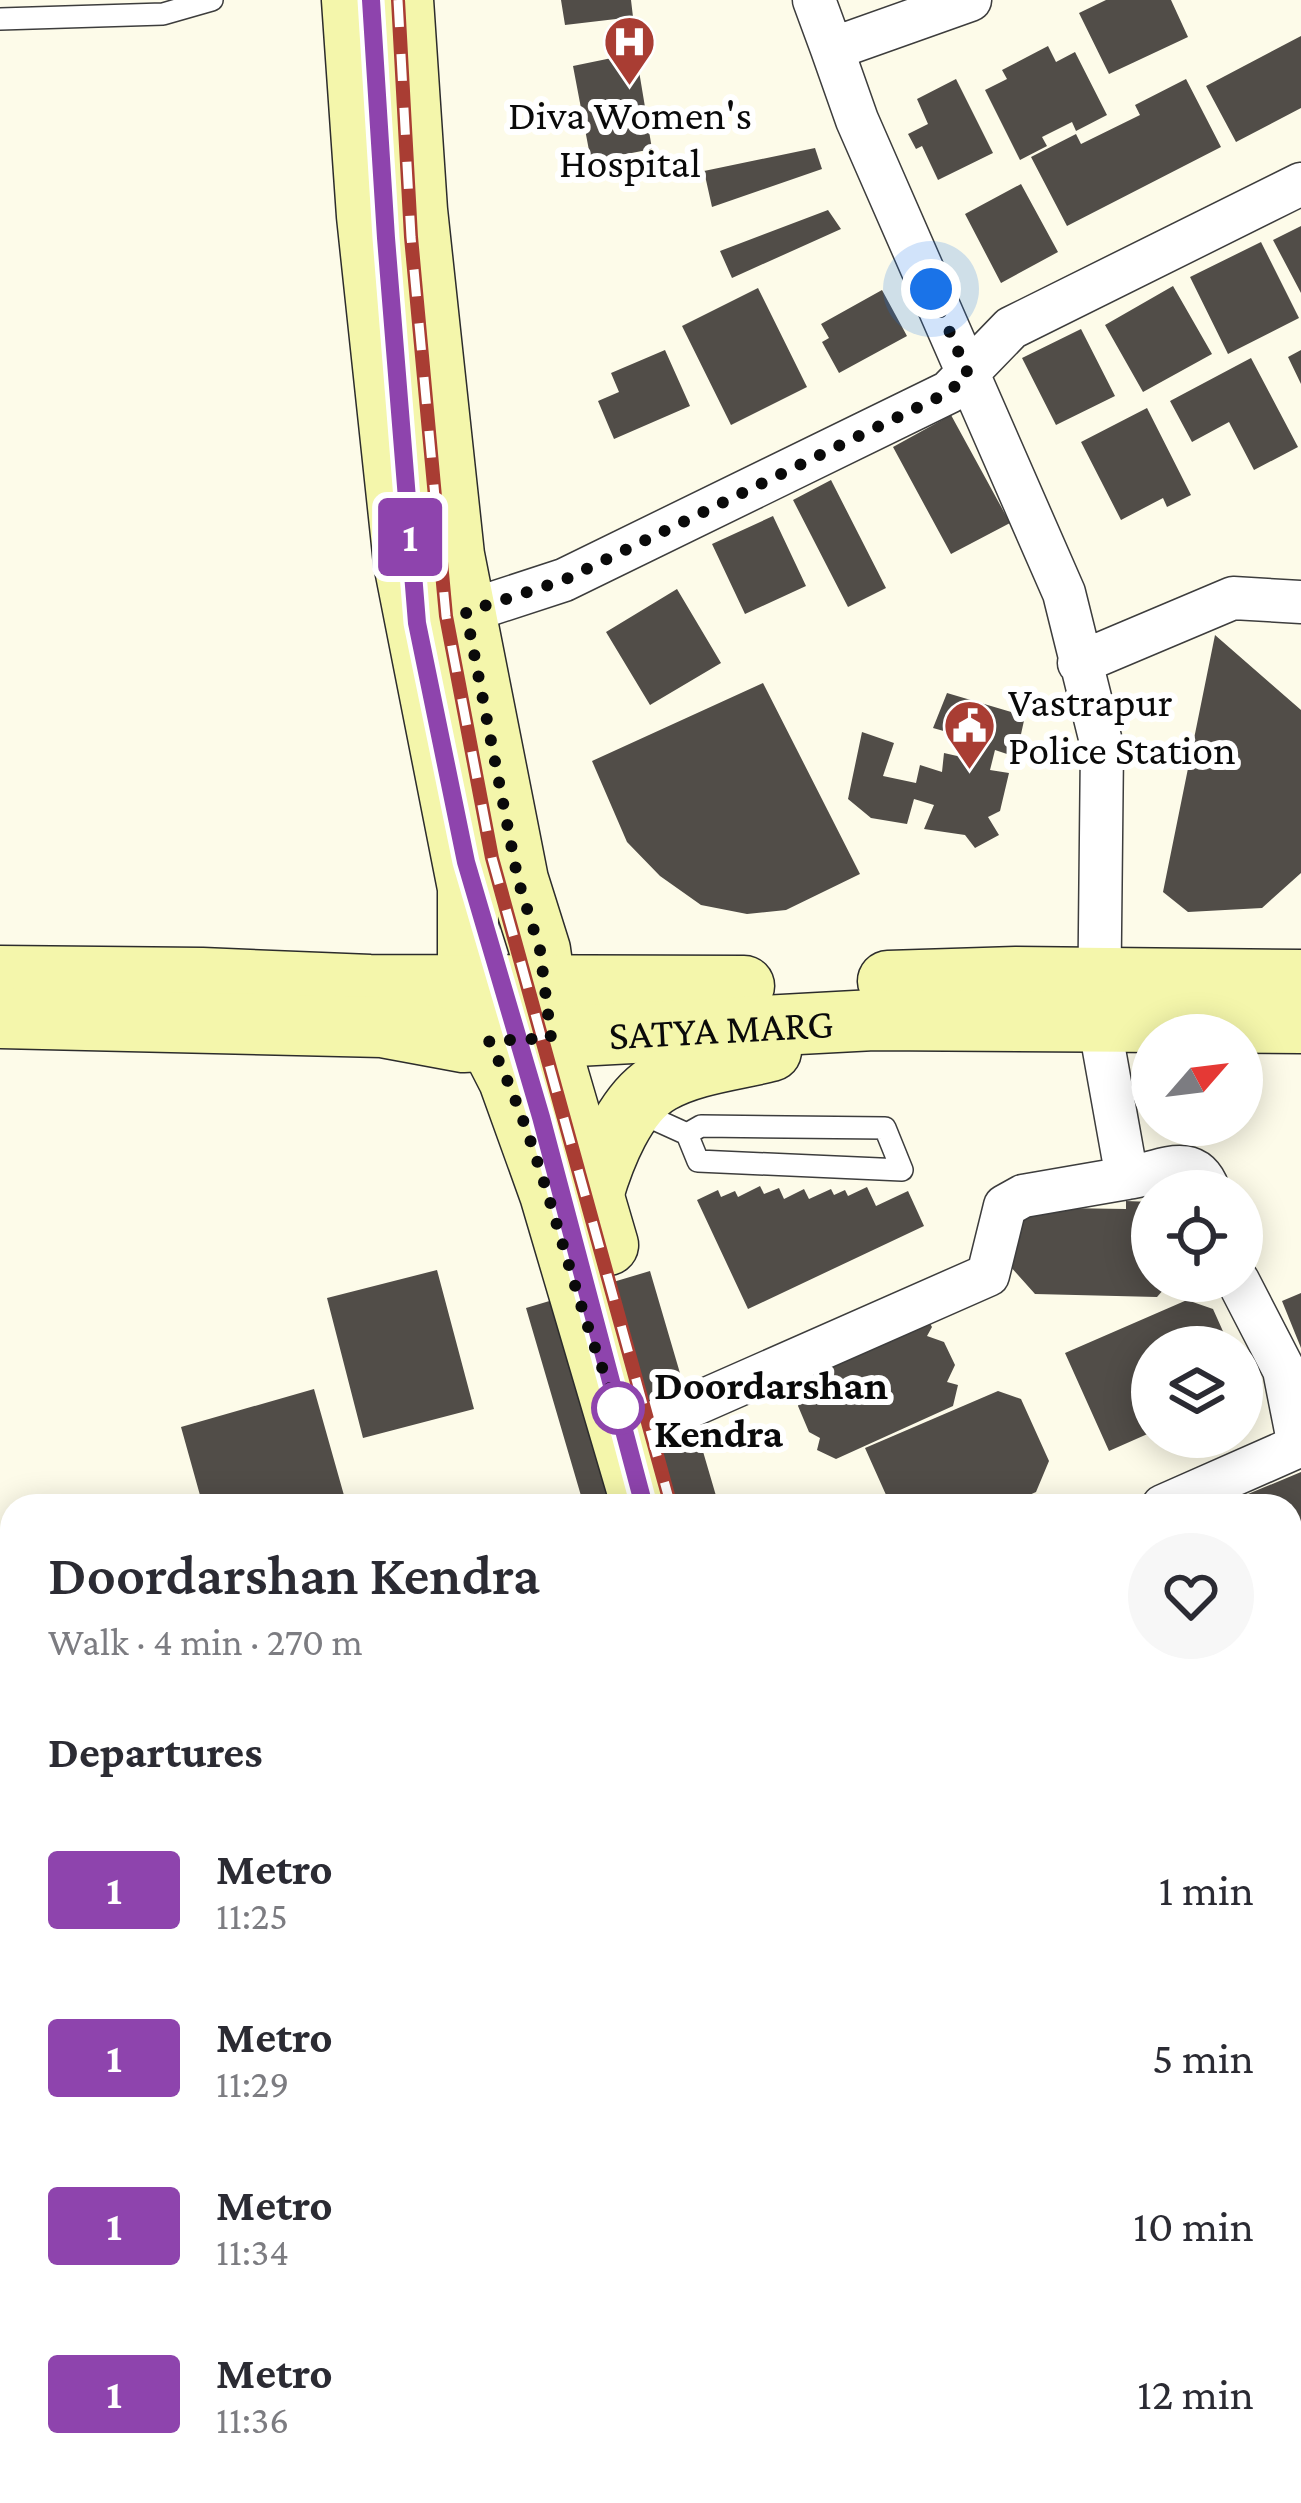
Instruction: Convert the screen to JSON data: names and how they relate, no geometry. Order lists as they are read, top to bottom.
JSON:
{
  "streets": {
    "main road": ["SATYA MARG"]
  },
  "places": {
    "hospital": ["Diva Women's Hospital"],
    "public building": ["Vastrapur Police Station"],
    "other": ["Doordarshan Kendra"]
  },
  "lines": ["metro line 1"],
  "north": "top right",
  "page": {
    "on_map": "1",
    "heading": [
      ["Doordarshan Kendra", "Walk · 4 min · 270 m"],
      "Departures"
    ],
    "list": [
      {
        "mark": "1",
        "name": "Metro",
        "note": "11:25",
        "value": "1 min"
      },
      {
        "mark": "1",
        "name": "Metro",
        "note": "11:29",
        "value": "5 min"
      },
      {
        "mark": "1",
        "name": "Metro",
        "note": "11:34",
        "value": "10 min"
      },
      {
        "mark": "1",
        "name": "Metro",
        "note": "11:36",
        "value": "12 min"
      }
    ]
  }
}
